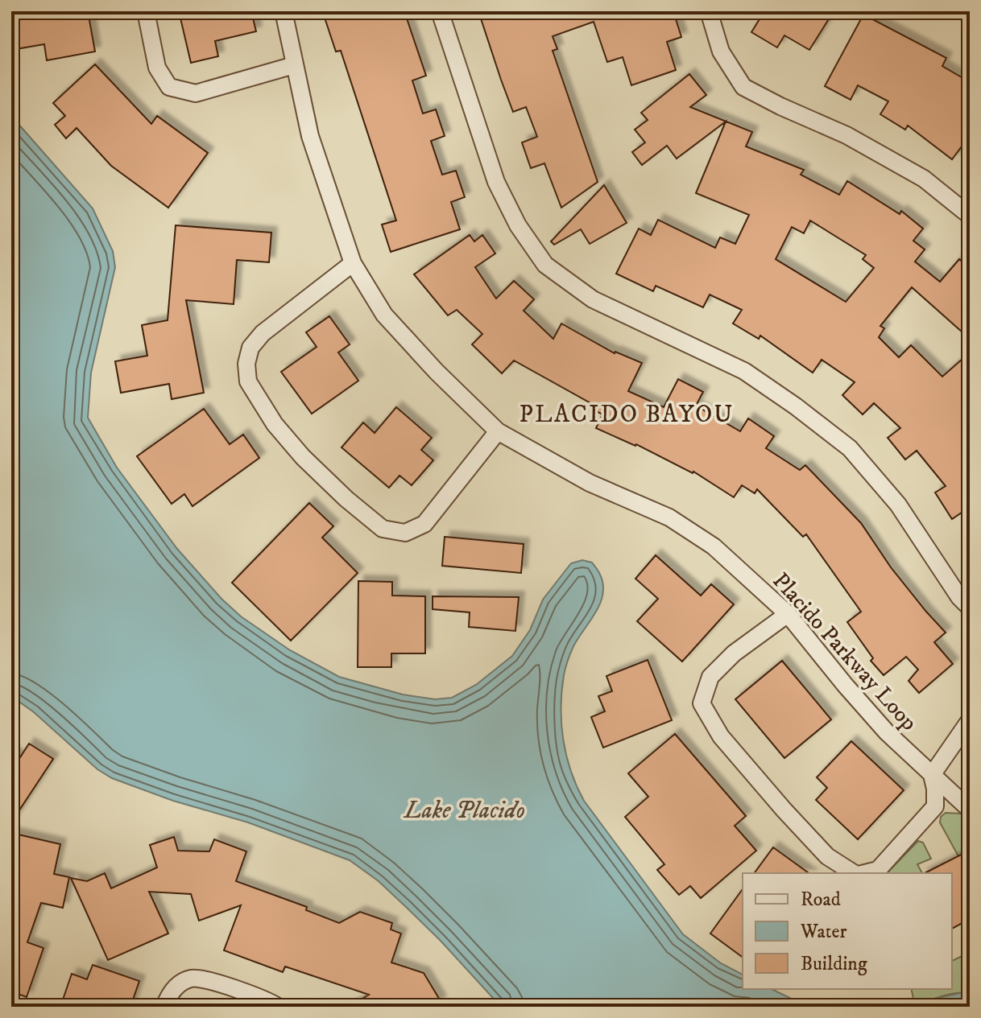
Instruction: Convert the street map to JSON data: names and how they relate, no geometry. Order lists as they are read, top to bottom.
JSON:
{
  "streets": {
    "street": ["Placido Parkway Loop"]
  },
  "districts": ["PLACIDO BAYOU"],
  "water": ["Lake Placido"],
  "legend": ["Road", "Water", "Building"]
}
